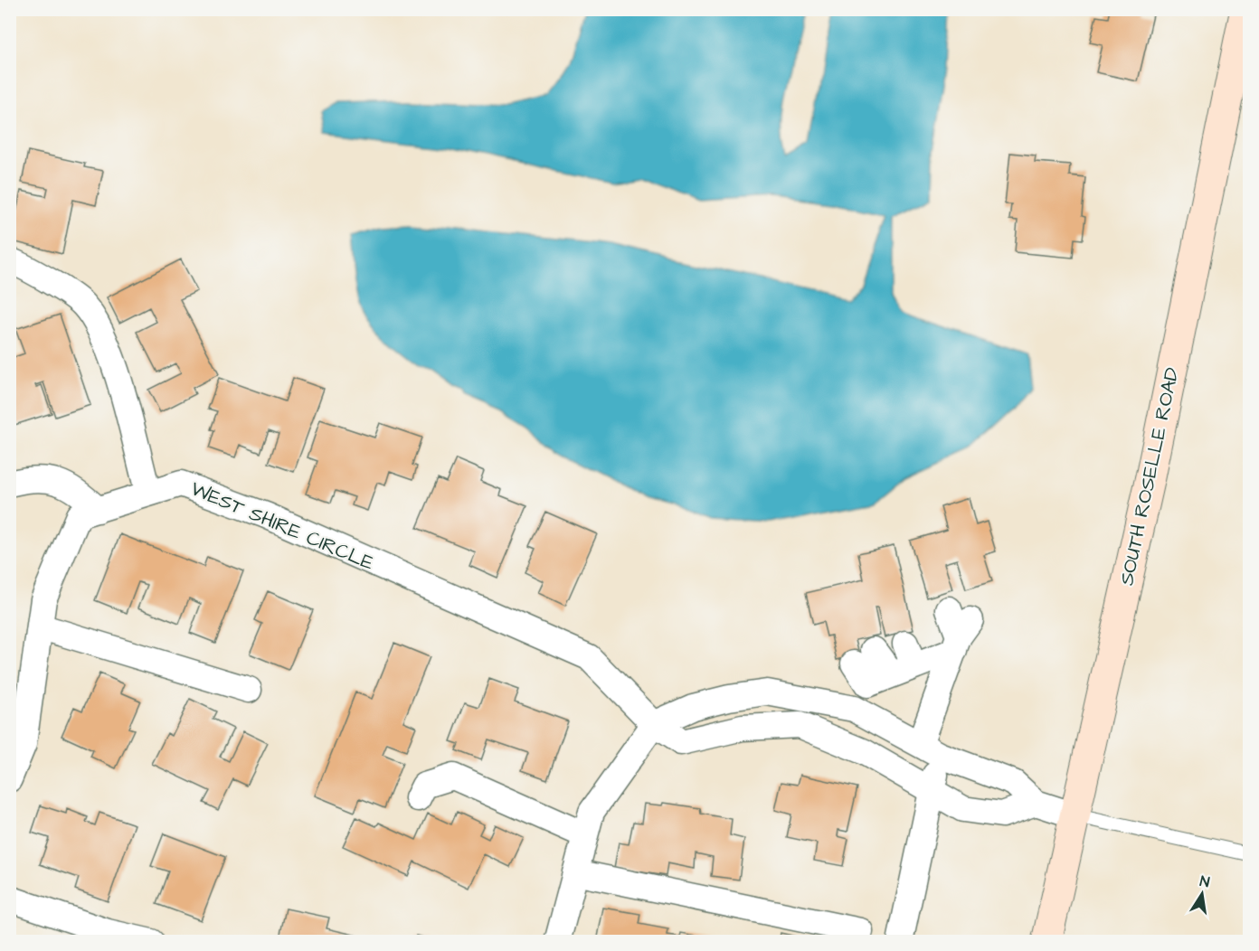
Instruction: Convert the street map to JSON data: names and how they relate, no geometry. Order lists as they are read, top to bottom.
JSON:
{
  "streets": {
    "main road": ["SOUTH ROSELLE ROAD"],
    "street": ["WEST SHIRE CIRCLE"]
  },
  "north": "top"
}
